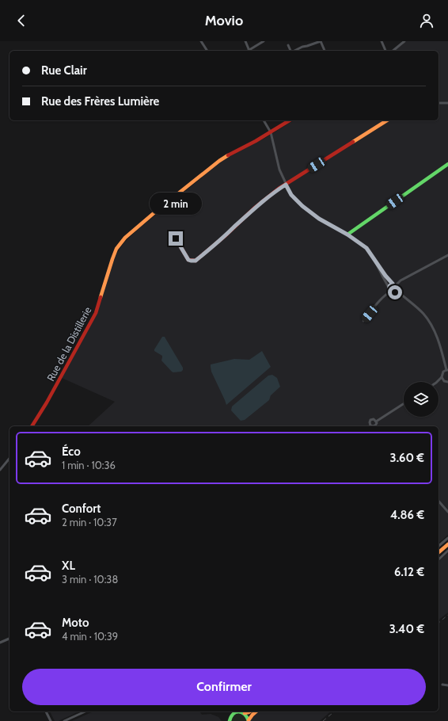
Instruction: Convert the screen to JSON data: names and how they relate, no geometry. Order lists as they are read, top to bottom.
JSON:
{
  "streets": {
    "street": ["Rue de la Distillerie"]
  },
  "page": {
    "header": "Movio",
    "banner": ["Rue Clair", "Rue des Frères Lumière"],
    "bubble": "2 min",
    "list": [
      {
        "name": "Éco",
        "note": "1 min · 10:36",
        "value": "3.60 €"
      },
      {
        "name": "Confort",
        "note": "2 min · 10:37",
        "value": "4.86 €"
      },
      {
        "name": "XL",
        "note": "3 min · 10:38",
        "value": "6.12 €"
      },
      {
        "name": "Moto",
        "note": "4 min · 10:39",
        "value": "3.40 €"
      }
    ],
    "buttons": "Confirmer"
  }
}
